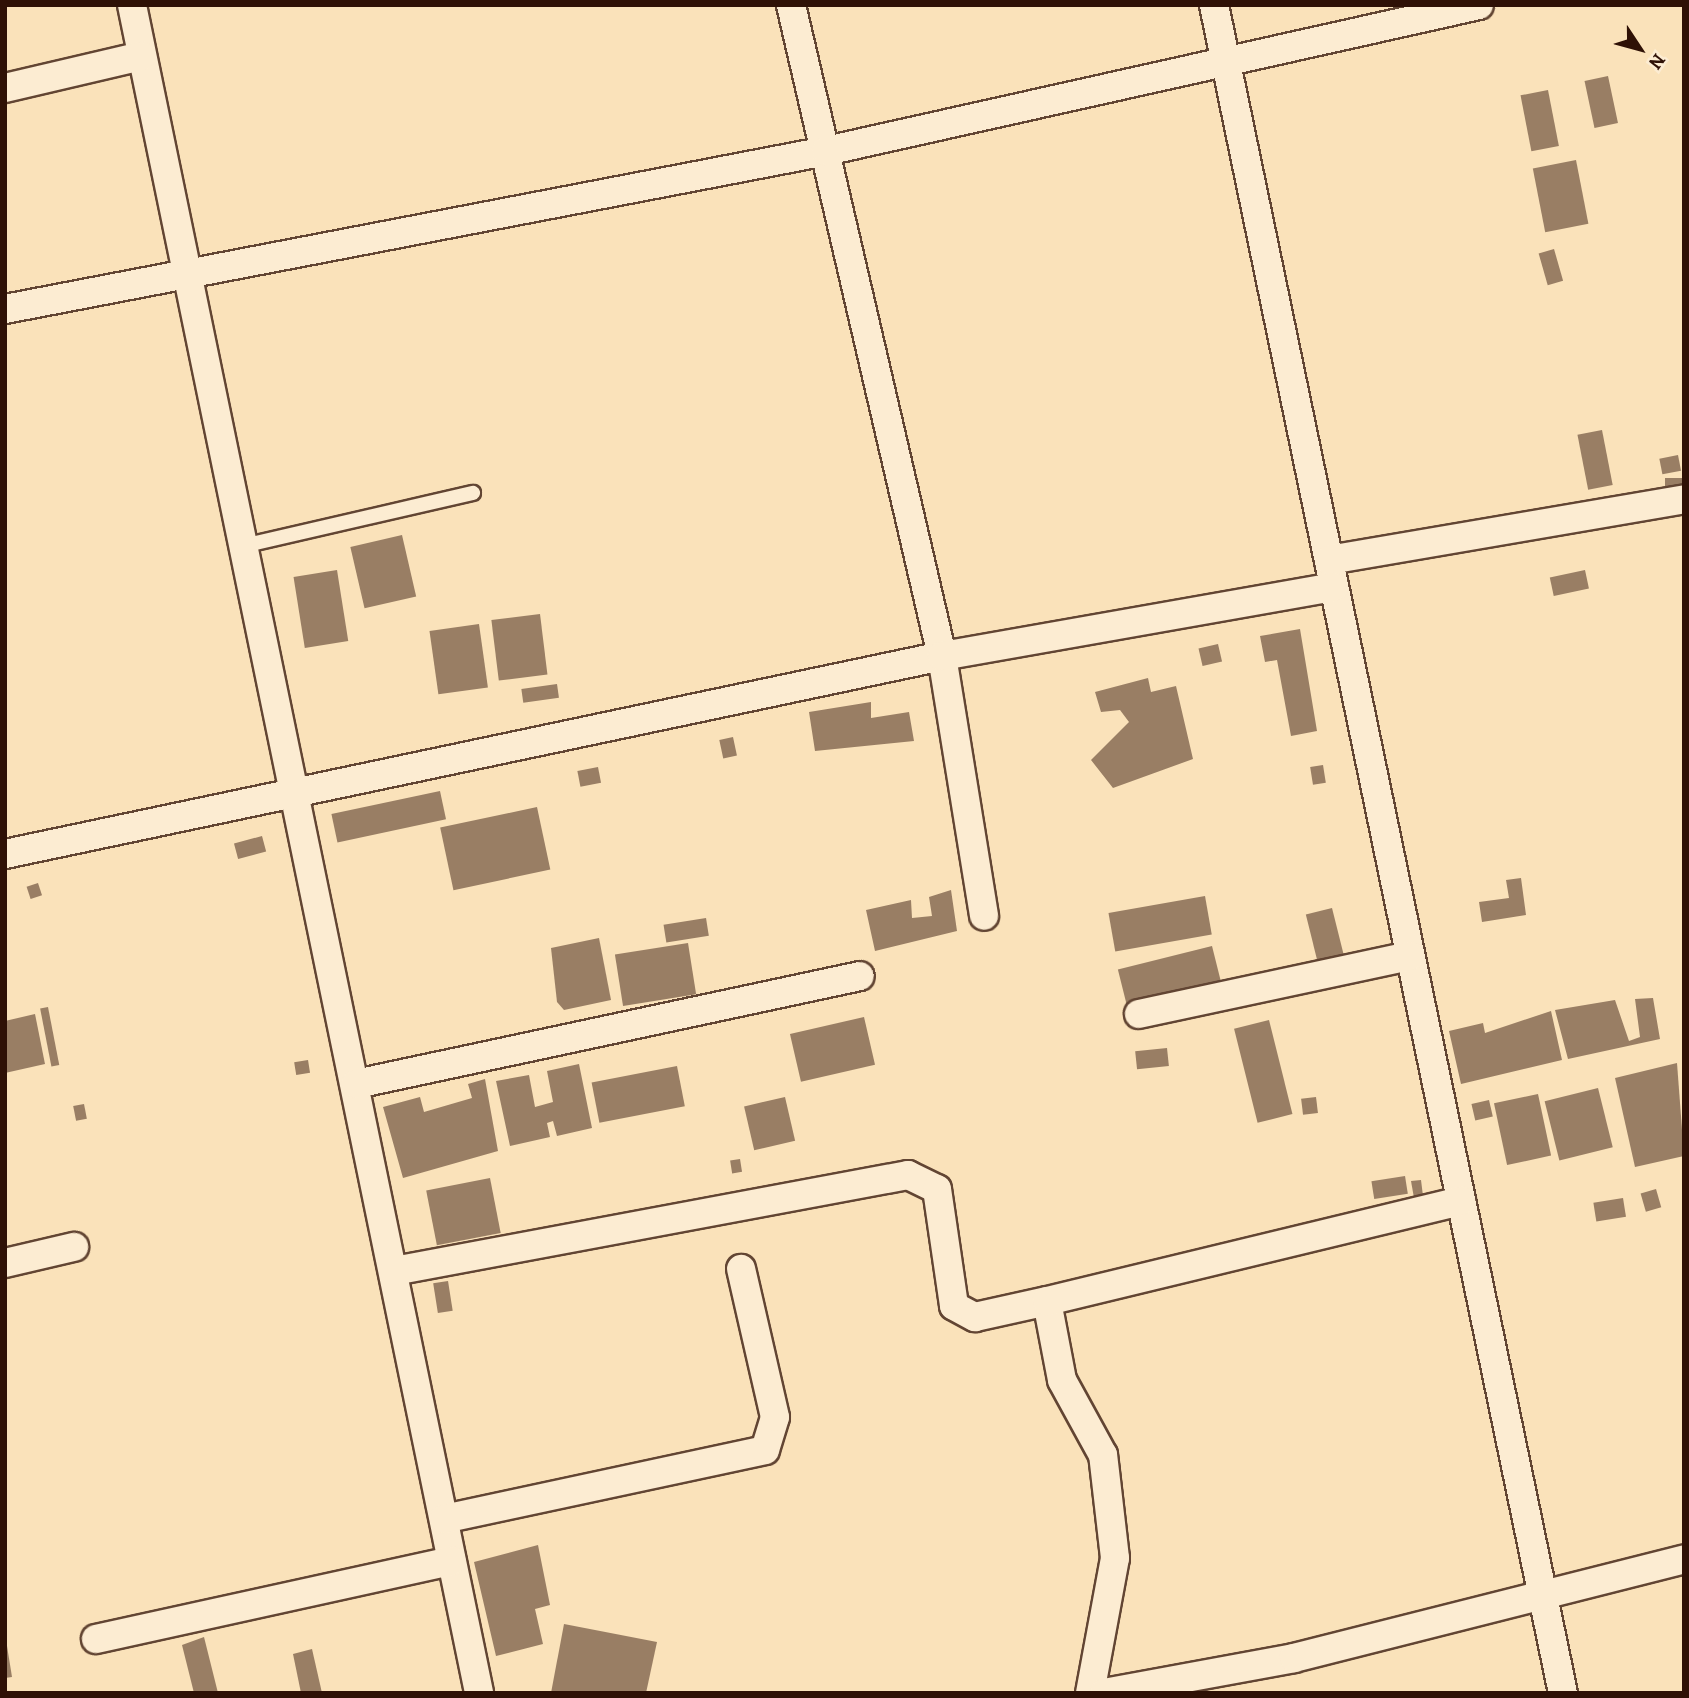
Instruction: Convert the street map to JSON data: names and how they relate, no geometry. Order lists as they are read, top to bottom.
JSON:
{
  "north": "bottom right"
}
